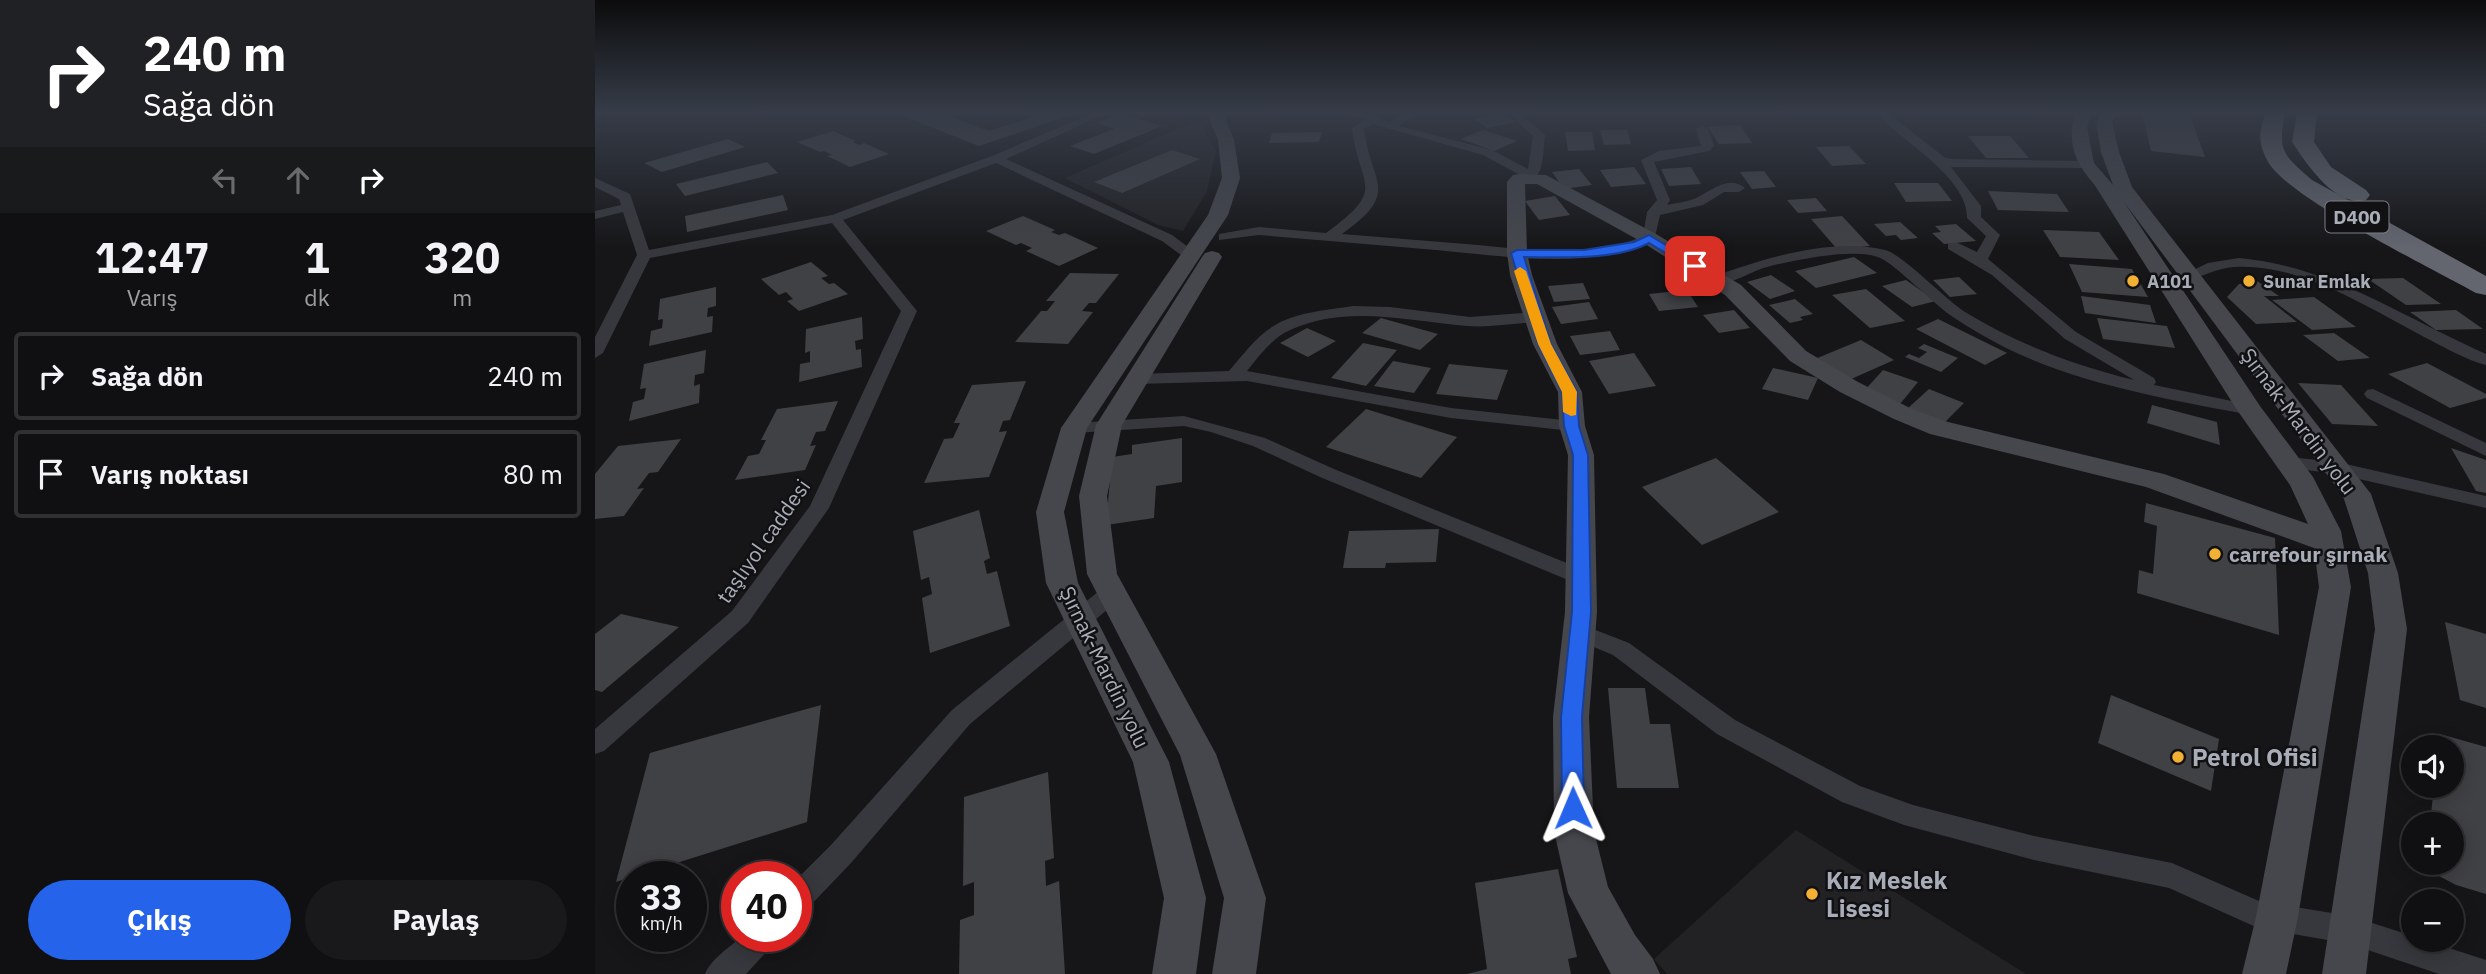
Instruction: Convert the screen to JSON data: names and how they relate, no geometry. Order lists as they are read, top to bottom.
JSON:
{
  "streets": {
    "highway": ["D400"],
    "street": ["Şırnak-Mardin yolu", "taşlıyol caddesi"]
  },
  "places": [
    "A101",
    "Sunar Emlak",
    "carrefour şırnak",
    "Petrol Ofisi",
    "Kız Meslek Lisesi"
  ],
  "page": {
    "turn": ["240 m", "Sağa dön"],
    "eta": [
      "12:47",
      "Varış",
      "1",
      "dk",
      "320",
      "m"
    ],
    "list": [
      {
        "name": "Sağa dön",
        "value": "240 m"
      },
      {
        "name": "Varış noktası",
        "value": "80 m"
      }
    ],
    "map_buttons": ["+", "−"],
    "speed": "33 km/h",
    "limit": "40",
    "buttons": ["Çıkış", "Paylaş"]
  }
}
